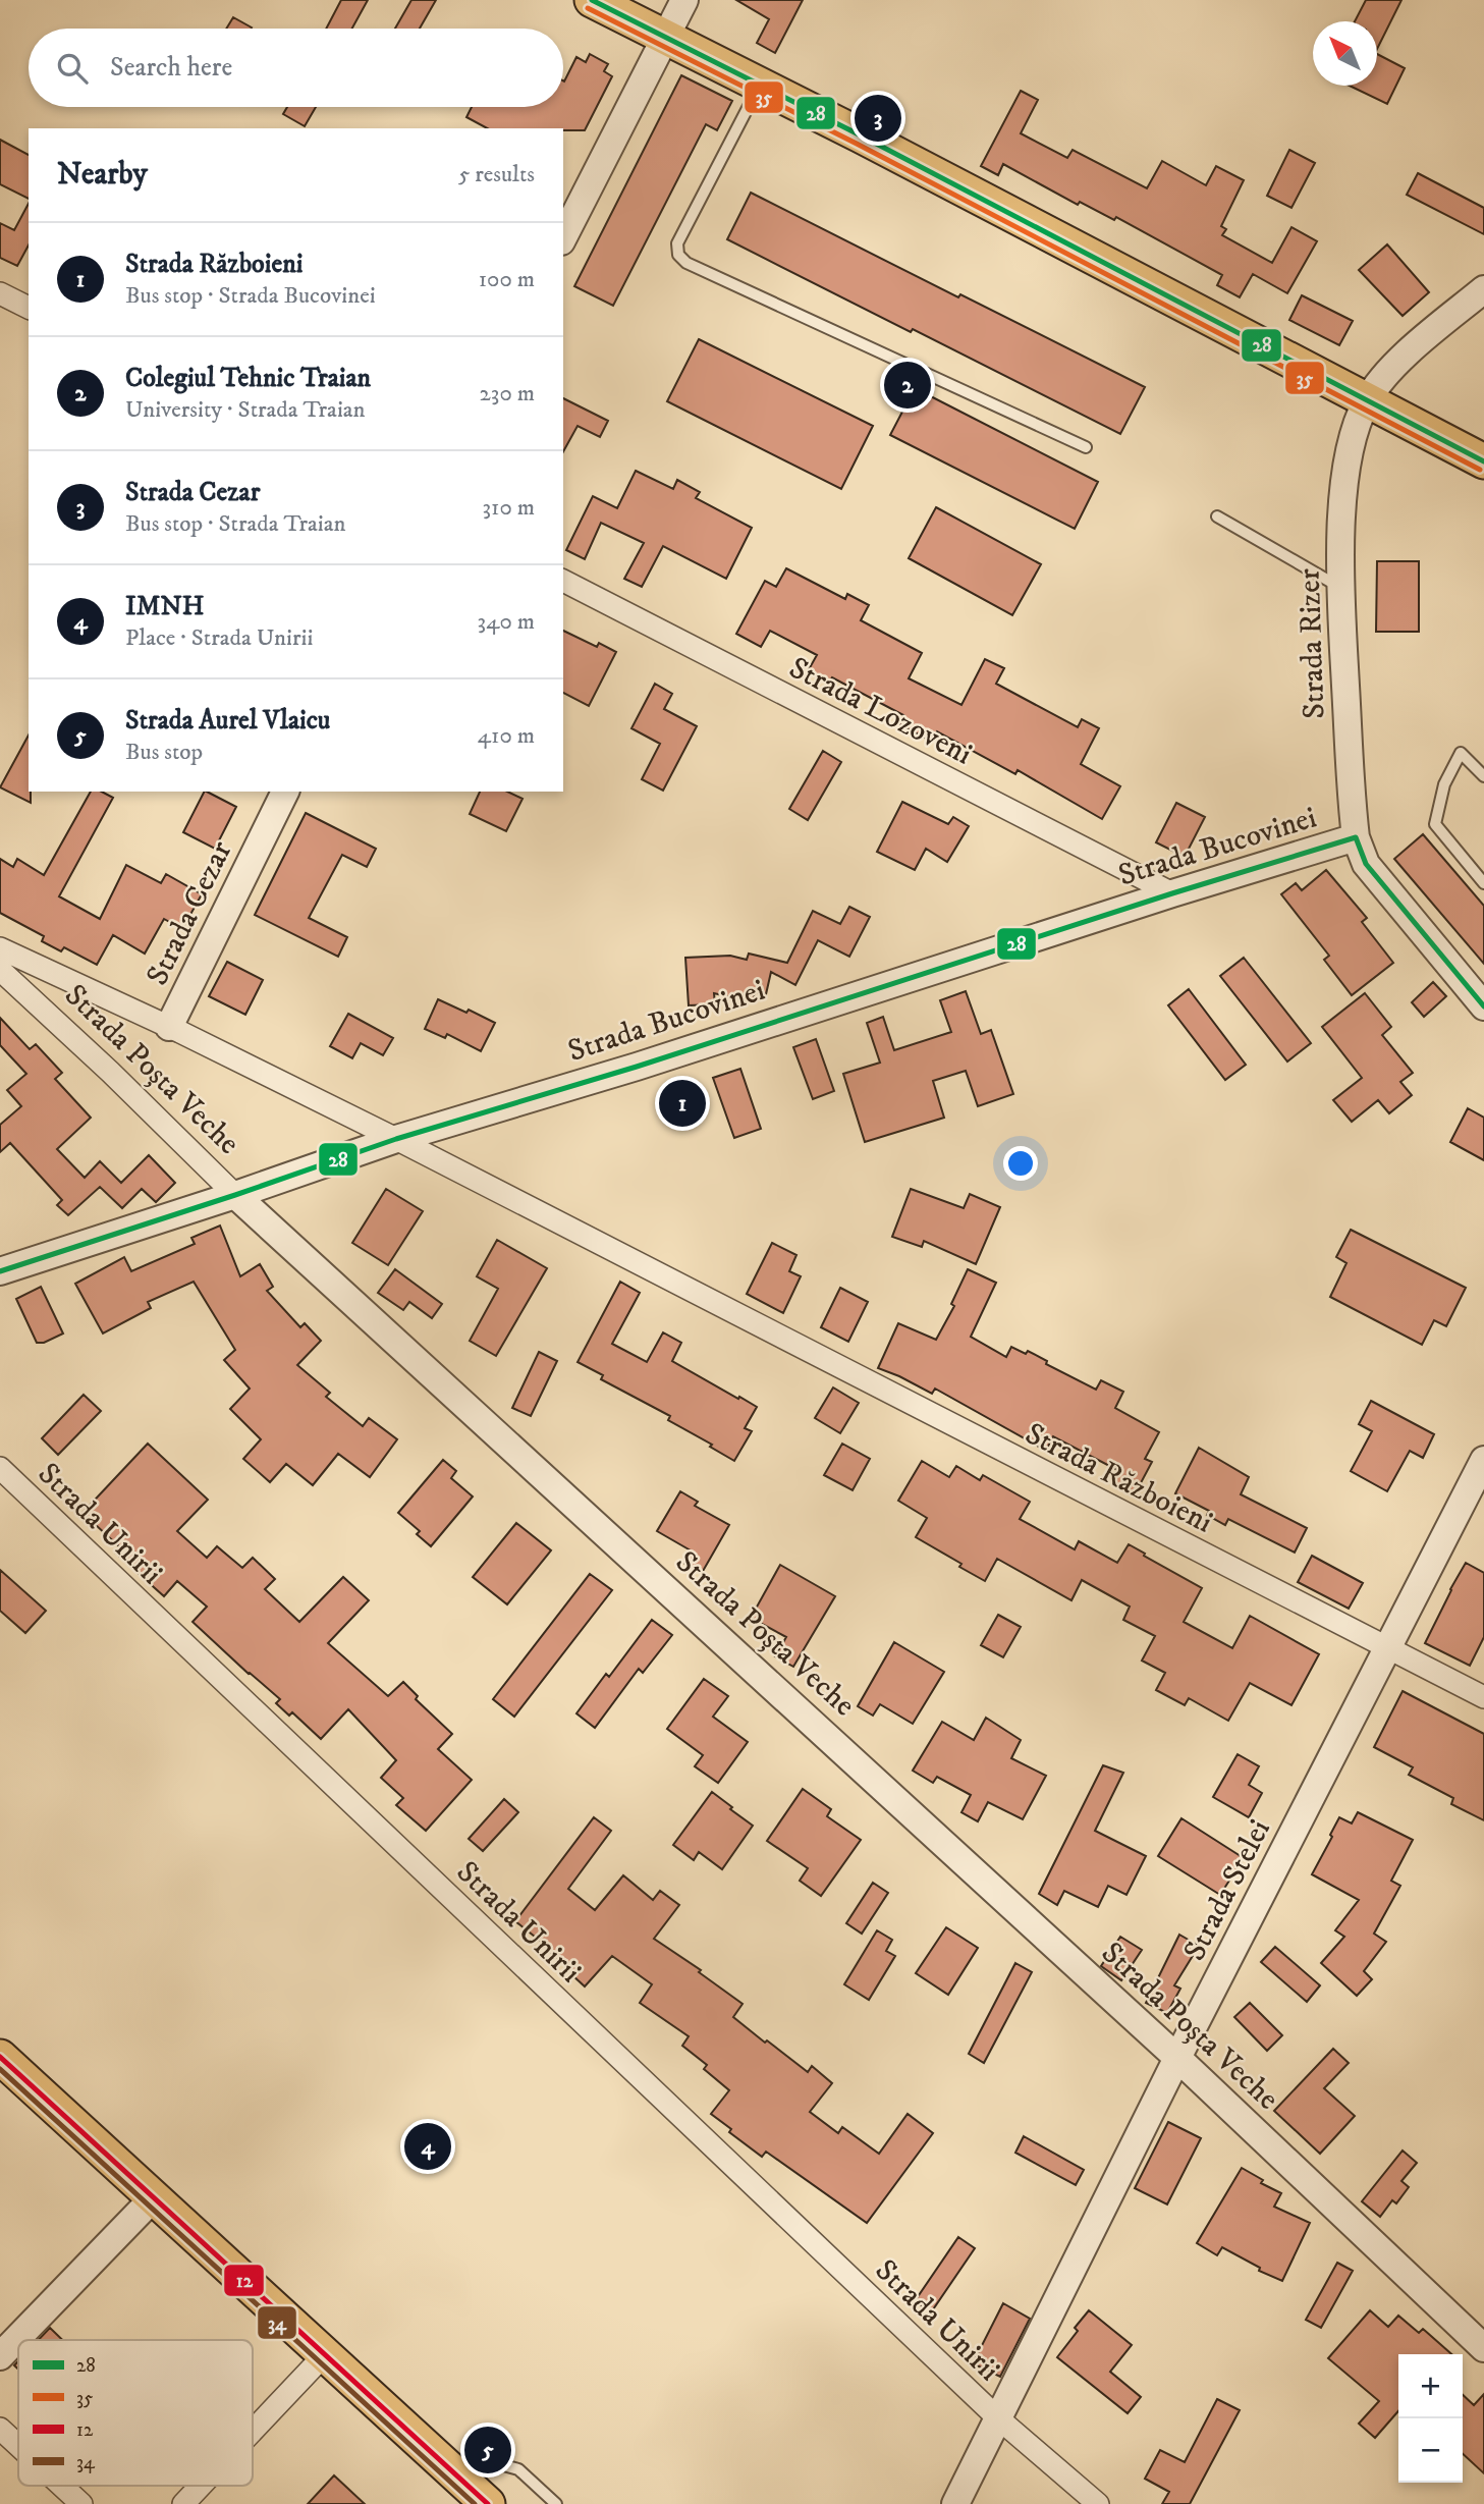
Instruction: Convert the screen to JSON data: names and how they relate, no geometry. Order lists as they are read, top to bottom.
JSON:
{
  "streets": {
    "street": [
      "Strada Rizer",
      "Strada Lozoveni",
      "Strada Bucovinei",
      "Strada Cezar",
      "Strada Poșta Veche",
      "Strada Războieni",
      "Strada Unirii",
      "Strada Stelei"
    ]
  },
  "crossings": [
    ["Strada Rizer", "Strada Bucovinei"],
    ["Strada Lozoveni", "Strada Bucovinei"],
    ["Strada Bucovinei", "Strada Poșta Veche"],
    ["Strada Bucovinei", "Strada Războieni"],
    ["Strada Cezar", "Strada Războieni"],
    ["Strada Poșta Veche", "Strada Stelei"],
    ["Strada Războieni", "Strada Stelei"],
    ["Strada Unirii", "Strada Stelei"]
  ],
  "lines": [
    "transit line 28",
    "transit line 35",
    "transit line 12",
    "transit line 34"
  ],
  "legend": [
    "28",
    "35",
    "12",
    "34"
  ],
  "north": "top left",
  "page": {
    "search": "Search here",
    "pins": [
      "3",
      "2",
      "1",
      "4",
      "5"
    ],
    "heading": ["Nearby", "5 results"],
    "list": [
      {
        "mark": "1",
        "name": "Strada Războieni",
        "note": "Bus stop · Strada Bucovinei",
        "value": "100 m"
      },
      {
        "mark": "2",
        "name": "Colegiul Tehnic Traian",
        "note": "University · Strada Traian",
        "value": "230 m"
      },
      {
        "mark": "3",
        "name": "Strada Cezar",
        "note": "Bus stop · Strada Traian",
        "value": "310 m"
      },
      {
        "mark": "4",
        "name": "IMNH",
        "note": "Place · Strada Unirii",
        "value": "340 m"
      },
      {
        "mark": "5",
        "name": "Strada Aurel Vlaicu",
        "note": "Bus stop",
        "value": "410 m"
      }
    ],
    "map_buttons": ["+", "−"]
  }
}
